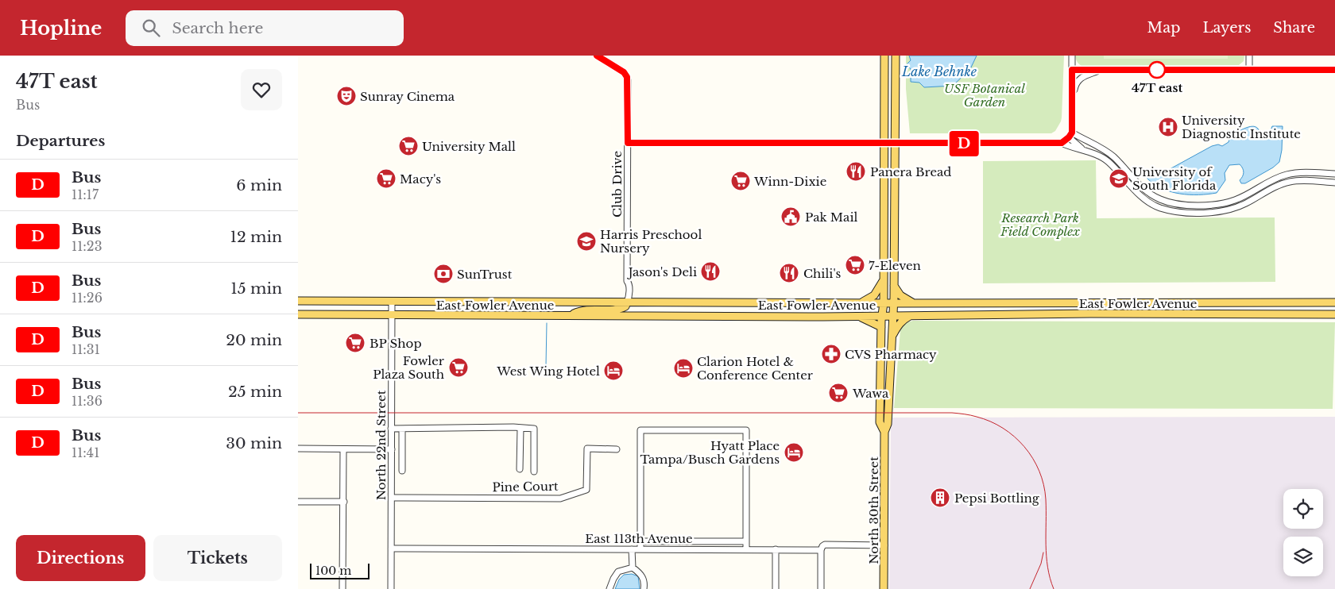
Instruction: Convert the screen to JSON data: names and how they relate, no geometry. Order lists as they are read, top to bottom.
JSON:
{
  "streets": {
    "main road": ["East Fowler Avenue", "North 30th Street"],
    "street": [
      "Club Drive",
      "North 22nd Street",
      "Pine Court",
      "East 113th Avenue"
    ]
  },
  "crossings": [
    ["Club Drive", "East Fowler Avenue"],
    ["East Fowler Avenue", "North 22nd Street"],
    ["East Fowler Avenue", "North 30th Street"],
    ["North 22nd Street", "Pine Court"],
    ["North 22nd Street", "East 113th Avenue"],
    ["North 30th Street", "East 113th Avenue"]
  ],
  "water": ["Lake Behnke"],
  "parks": ["USF Botanical Garden", "Research Park Field Complex"],
  "places": {
    "other": ["47T east"],
    "theatre": ["Sunray Cinema"],
    "hospital": ["University Diagnostic Institute"],
    "supermarket": [
      "University Mall",
      "Macy's",
      "Winn-Dixie",
      "7-Eleven",
      "BP Shop",
      "Fowler Plaza South",
      "Wawa"
    ],
    "restaurant": ["Panera Bread", "Jason's Deli", "Chili's"],
    "school or university": ["University of South Florida", "Harris Preschool Nursery"],
    "public building": ["Pak Mail"],
    "bank": ["SunTrust"],
    "pharmacy": ["CVS Pharmacy"],
    "hotel": ["Clarion Hotel & Conference Center", "West Wing Hotel", "Hyatt Place Tampa/Busch Gardens"],
    "building": ["Pepsi Bottling"]
  },
  "lines": ["bus line D"],
  "scale_bar": "100 m",
  "page": {
    "header": "Hopline",
    "search": "Search here",
    "nav": ["Map", "Layers", "Share"],
    "heading": [
      ["47T east", "Bus"],
      "Departures"
    ],
    "on_map": "D",
    "list": [
      {
        "mark": "D",
        "name": "Bus",
        "note": "11:17",
        "value": "6 min"
      },
      {
        "mark": "D",
        "name": "Bus",
        "note": "11:23",
        "value": "12 min"
      },
      {
        "mark": "D",
        "name": "Bus",
        "note": "11:26",
        "value": "15 min"
      },
      {
        "mark": "D",
        "name": "Bus",
        "note": "11:31",
        "value": "20 min"
      },
      {
        "mark": "D",
        "name": "Bus",
        "note": "11:36",
        "value": "25 min"
      },
      {
        "mark": "D",
        "name": "Bus",
        "note": "11:41",
        "value": "30 min"
      }
    ],
    "buttons": ["Directions", "Tickets"],
    "scale": "100 m"
  }
}
